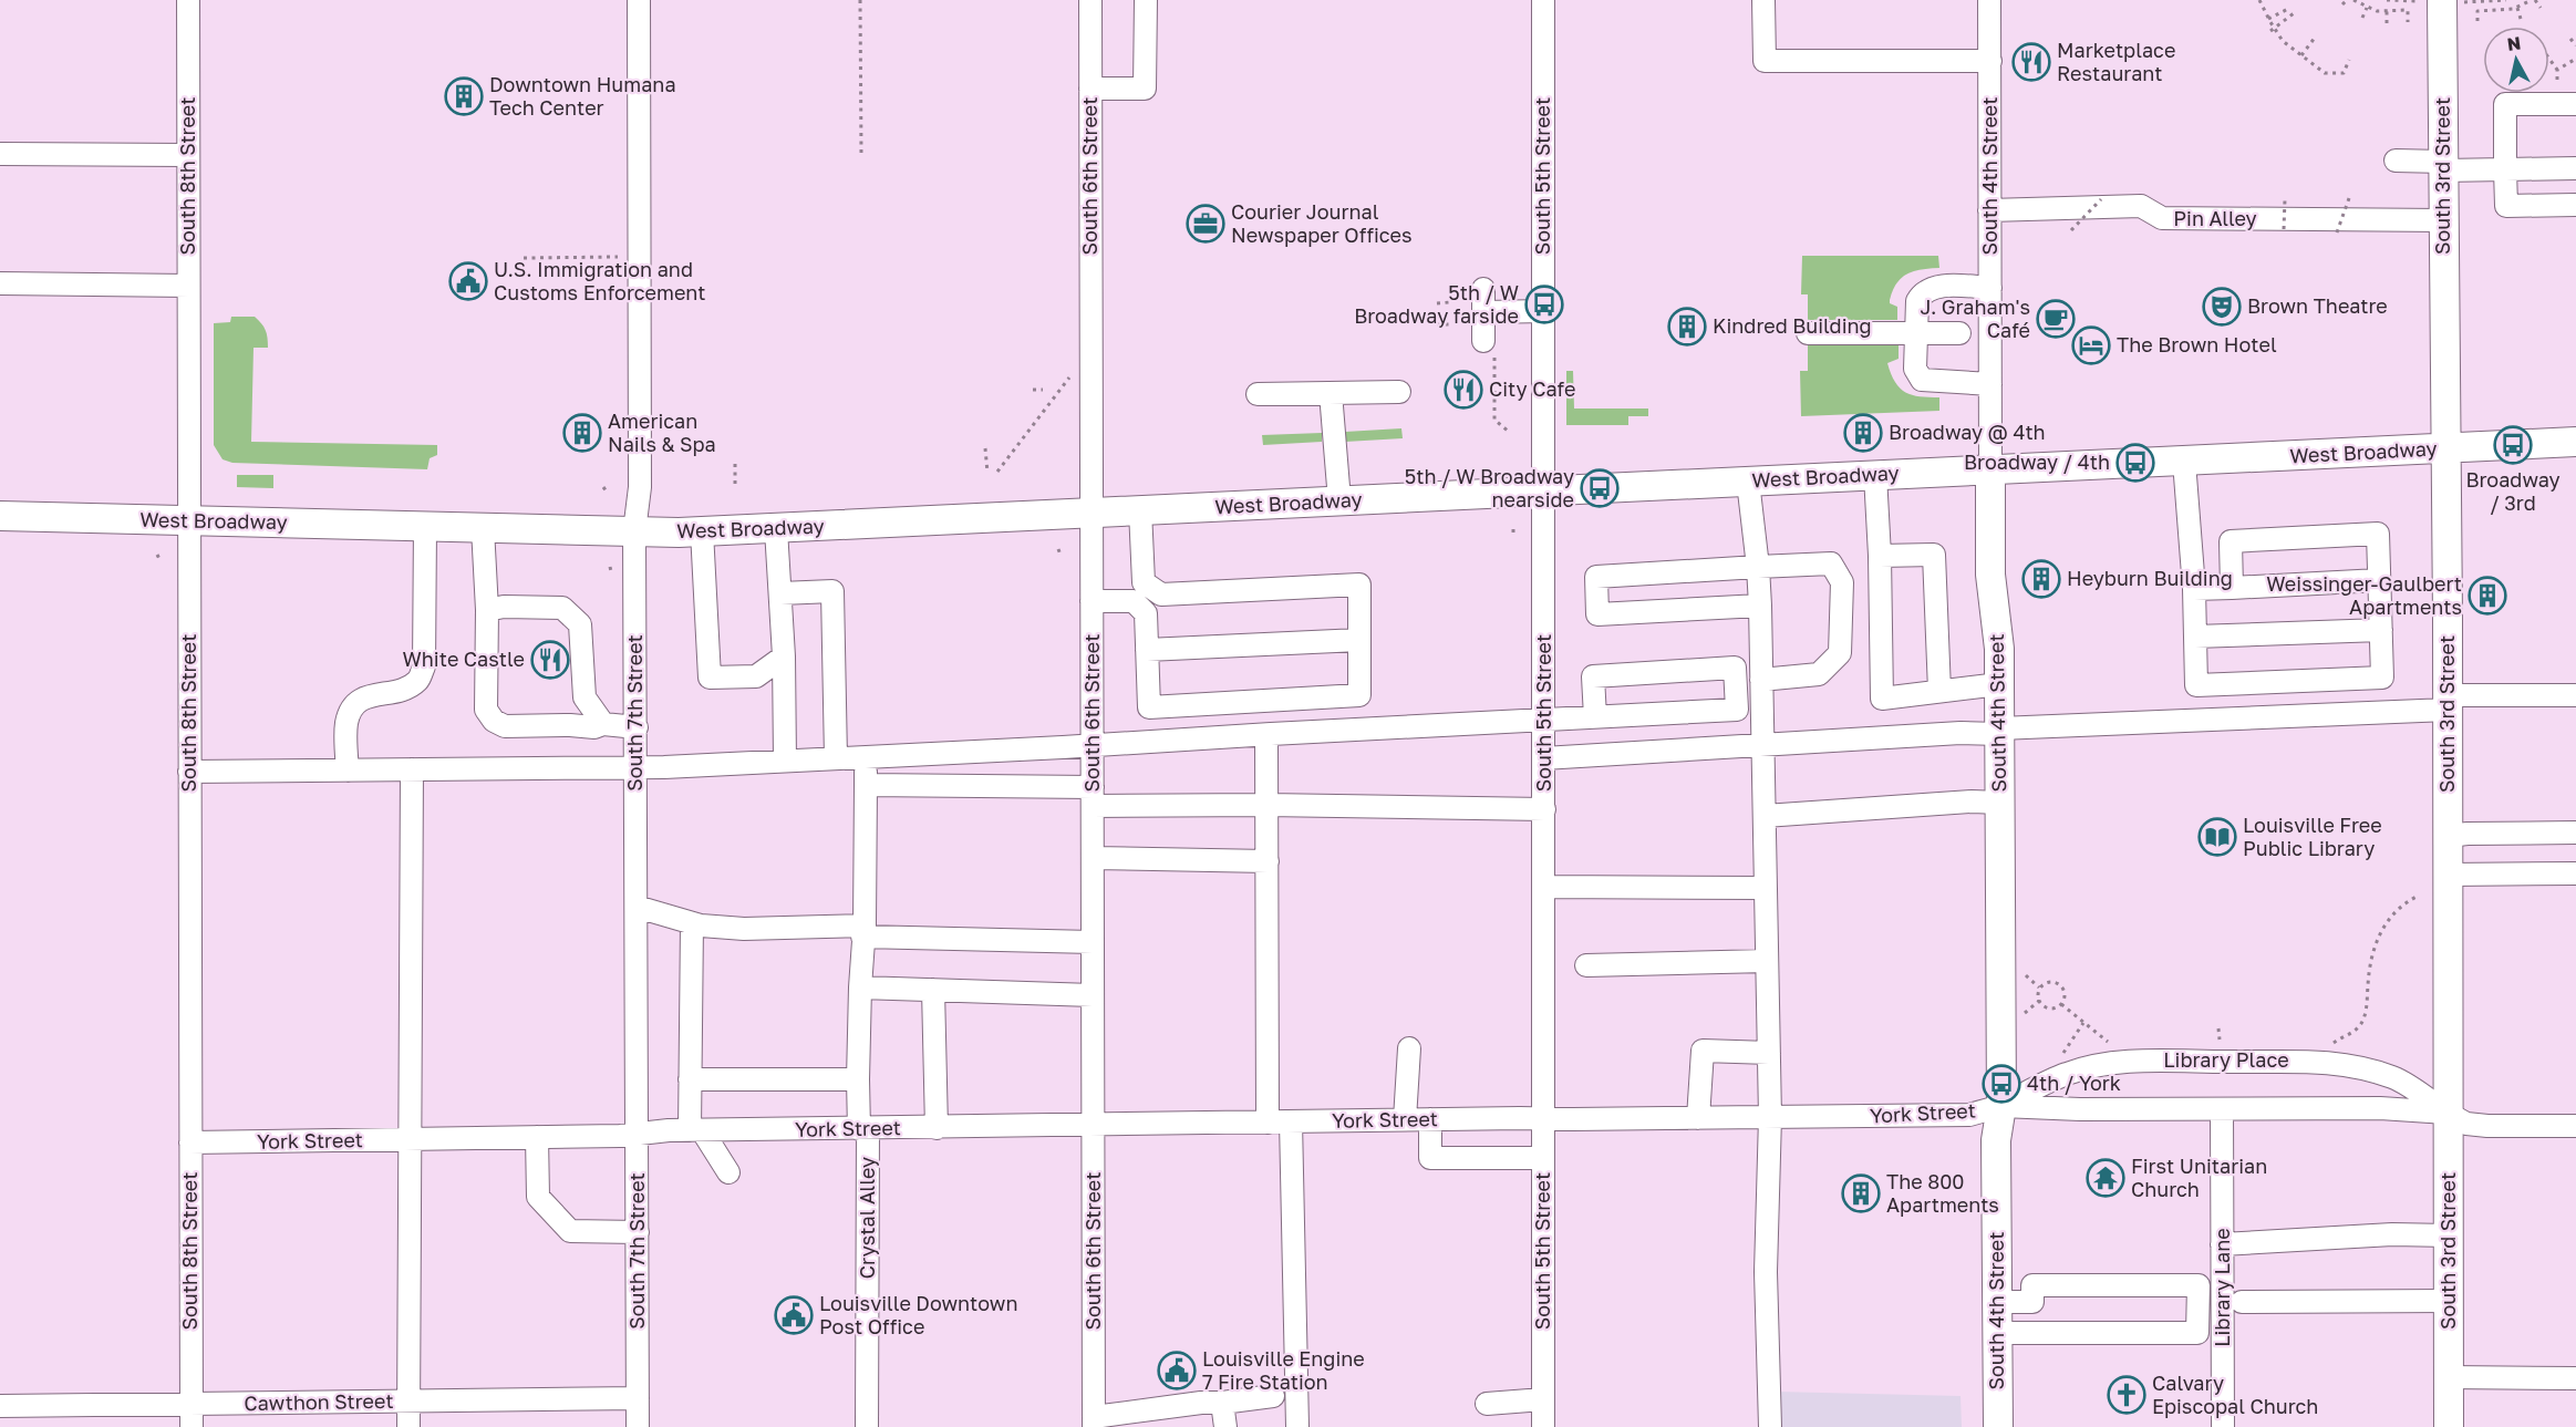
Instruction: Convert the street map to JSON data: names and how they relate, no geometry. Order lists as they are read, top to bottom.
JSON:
{
  "streets": {
    "main road": ["South 4th Street", "South 3rd Street", "West Broadway"],
    "street": [
      "South 8th Street",
      "South 6th Street",
      "South 5th Street",
      "Pin Alley",
      "South 7th Street",
      "Library Place",
      "York Street",
      "Crystal Alley",
      "Library Lane",
      "Cawthon Street"
    ]
  },
  "crossings": [
    ["South 8th Street", "West Broadway"],
    ["South 8th Street", "York Street"],
    ["South 8th Street", "Cawthon Street"],
    ["South 6th Street", "West Broadway"],
    ["South 6th Street", "York Street"],
    ["South 5th Street", "West Broadway"],
    ["South 5th Street", "York Street"],
    ["South 4th Street", "Pin Alley"],
    ["South 4th Street", "West Broadway"],
    ["South 4th Street", "Library Place"],
    ["South 4th Street", "York Street"],
    ["South 3rd Street", "Pin Alley"],
    ["South 3rd Street", "West Broadway"],
    ["South 3rd Street", "Library Place"],
    ["South 3rd Street", "York Street"],
    ["West Broadway", "South 7th Street"],
    ["South 7th Street", "York Street"],
    ["South 7th Street", "Cawthon Street"],
    ["Library Place", "York Street"],
    ["York Street", "Crystal Alley"],
    ["York Street", "Library Lane"]
  ],
  "places": {
    "restaurant": ["Marketplace Restaurant", "City Cafe", "White Castle"],
    "building": [
      "Downtown Humana Tech Center",
      "Kindred Building",
      "American Nails & Spa",
      "Broadway @ 4th",
      "Heyburn Building",
      "Weissinger-Gaulbert Apartments",
      "The 800 Apartments"
    ],
    "office": ["Courier Journal Newspaper Offices"],
    "public building": ["U.S. Immigration and Customs Enforcement", "Louisville Downtown Post Office", "Louisville Engine 7 Fire Station"],
    "bus stop": [
      "5th / W Broadway farside",
      "Broadway / 3rd",
      "Broadway / 4th",
      "5th / W Broadway nearside",
      "4th / York"
    ],
    "theatre": ["Brown Theatre"],
    "cafe": ["J. Graham's Café"],
    "hotel": ["The Brown Hotel"],
    "library": ["Louisville Free Public Library"],
    "temple": ["First Unitarian Church"],
    "church": ["Calvary Episcopal Church"]
  },
  "north": "top"
}
